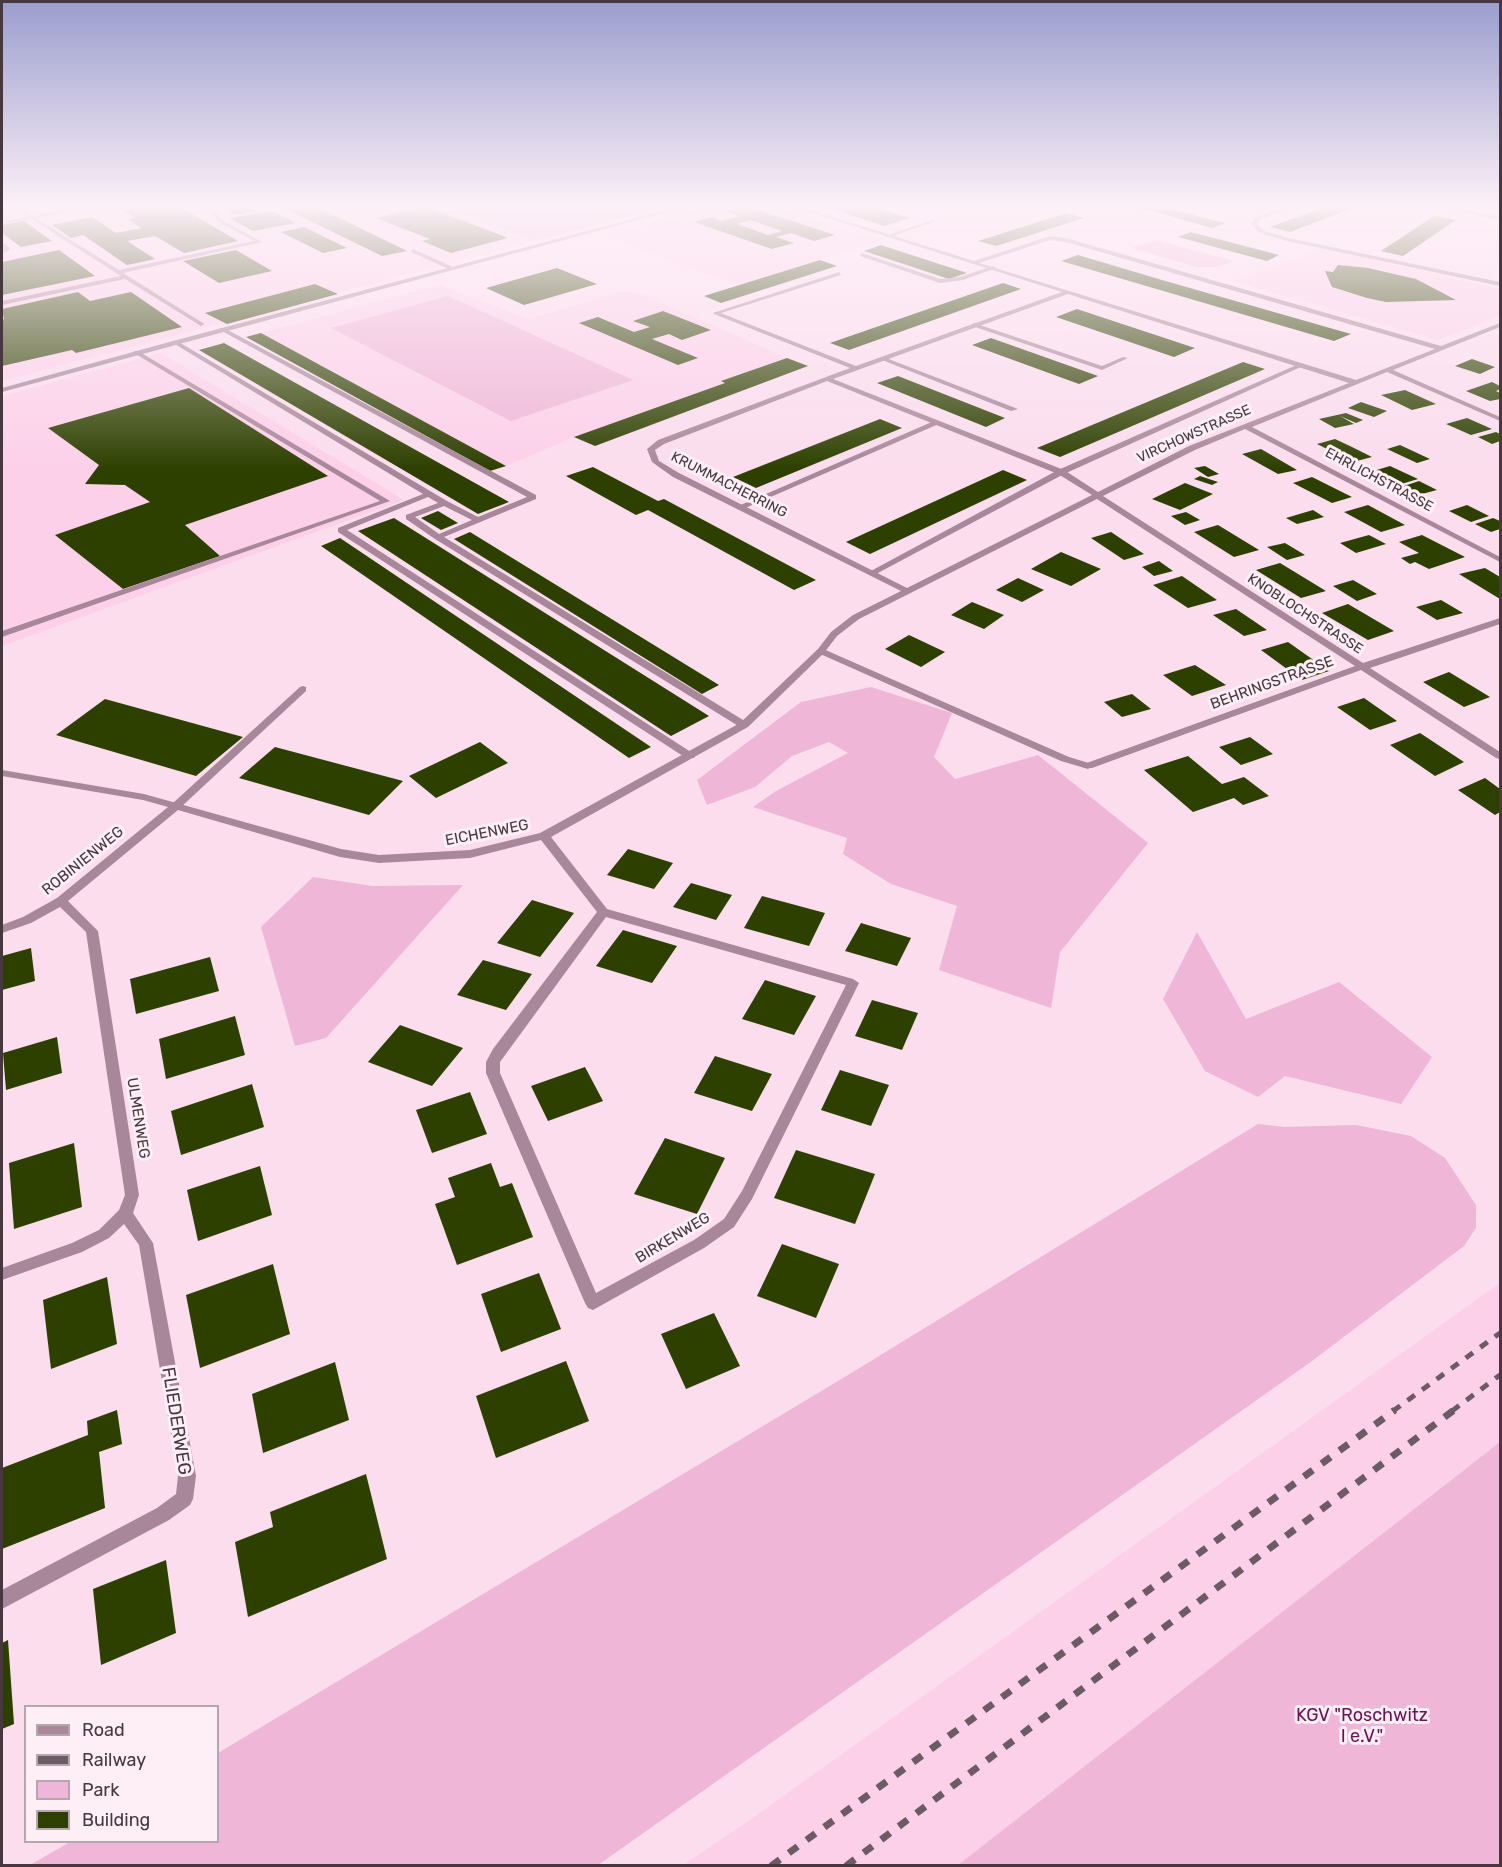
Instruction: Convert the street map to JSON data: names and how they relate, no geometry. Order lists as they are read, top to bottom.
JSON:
{
  "streets": {
    "street": [
      "VIRCHOWSTRASSE",
      "EHRLICHSTRASSE",
      "KRUMMACHERRING",
      "KNOBLOCHSTRASSE",
      "BEHRINGSTRASSE",
      "EICHENWEG",
      "ROBINIENWEG",
      "ULMENWEG",
      "BIRKENWEG",
      "FLIEDERWEG"
    ]
  },
  "crossings": [
    ["VIRCHOWSTRASSE", "EHRLICHSTRASSE"],
    ["VIRCHOWSTRASSE", "KRUMMACHERRING"],
    ["VIRCHOWSTRASSE", "KNOBLOCHSTRASSE"],
    ["VIRCHOWSTRASSE", "EICHENWEG"],
    ["KRUMMACHERRING", "EICHENWEG"],
    ["KNOBLOCHSTRASSE", "BEHRINGSTRASSE"],
    ["BEHRINGSTRASSE", "EICHENWEG"],
    ["EICHENWEG", "ROBINIENWEG"],
    ["ROBINIENWEG", "ULMENWEG"],
    ["ULMENWEG", "FLIEDERWEG"]
  ],
  "parks": ["KGV \"Roschwitz I e.V.\""],
  "legend": [
    "Road",
    "Railway",
    "Park",
    "Building"
  ]
}
